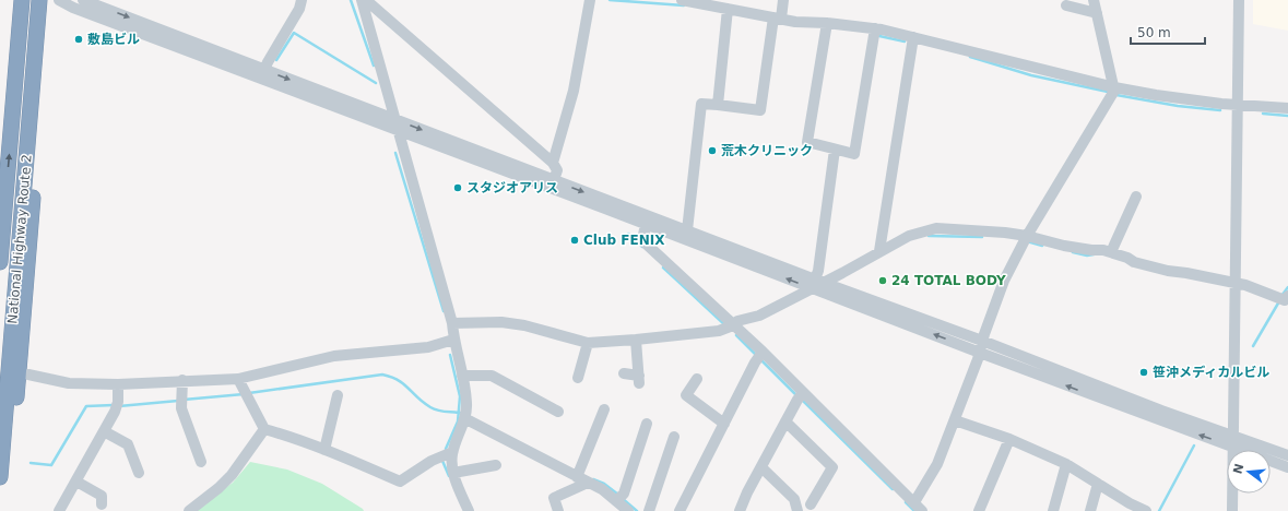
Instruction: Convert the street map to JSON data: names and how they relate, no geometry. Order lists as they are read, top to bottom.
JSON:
{
  "streets": {
    "highway": ["National Highway Route 2"]
  },
  "places": [
    "敷島ビル",
    "荒木クリニック",
    "スタジオアリス",
    "Club FENIX",
    "24 TOTAL BODY",
    "笹沖メディカルビル"
  ],
  "scale_bar": "50 m",
  "north": "left"
}
